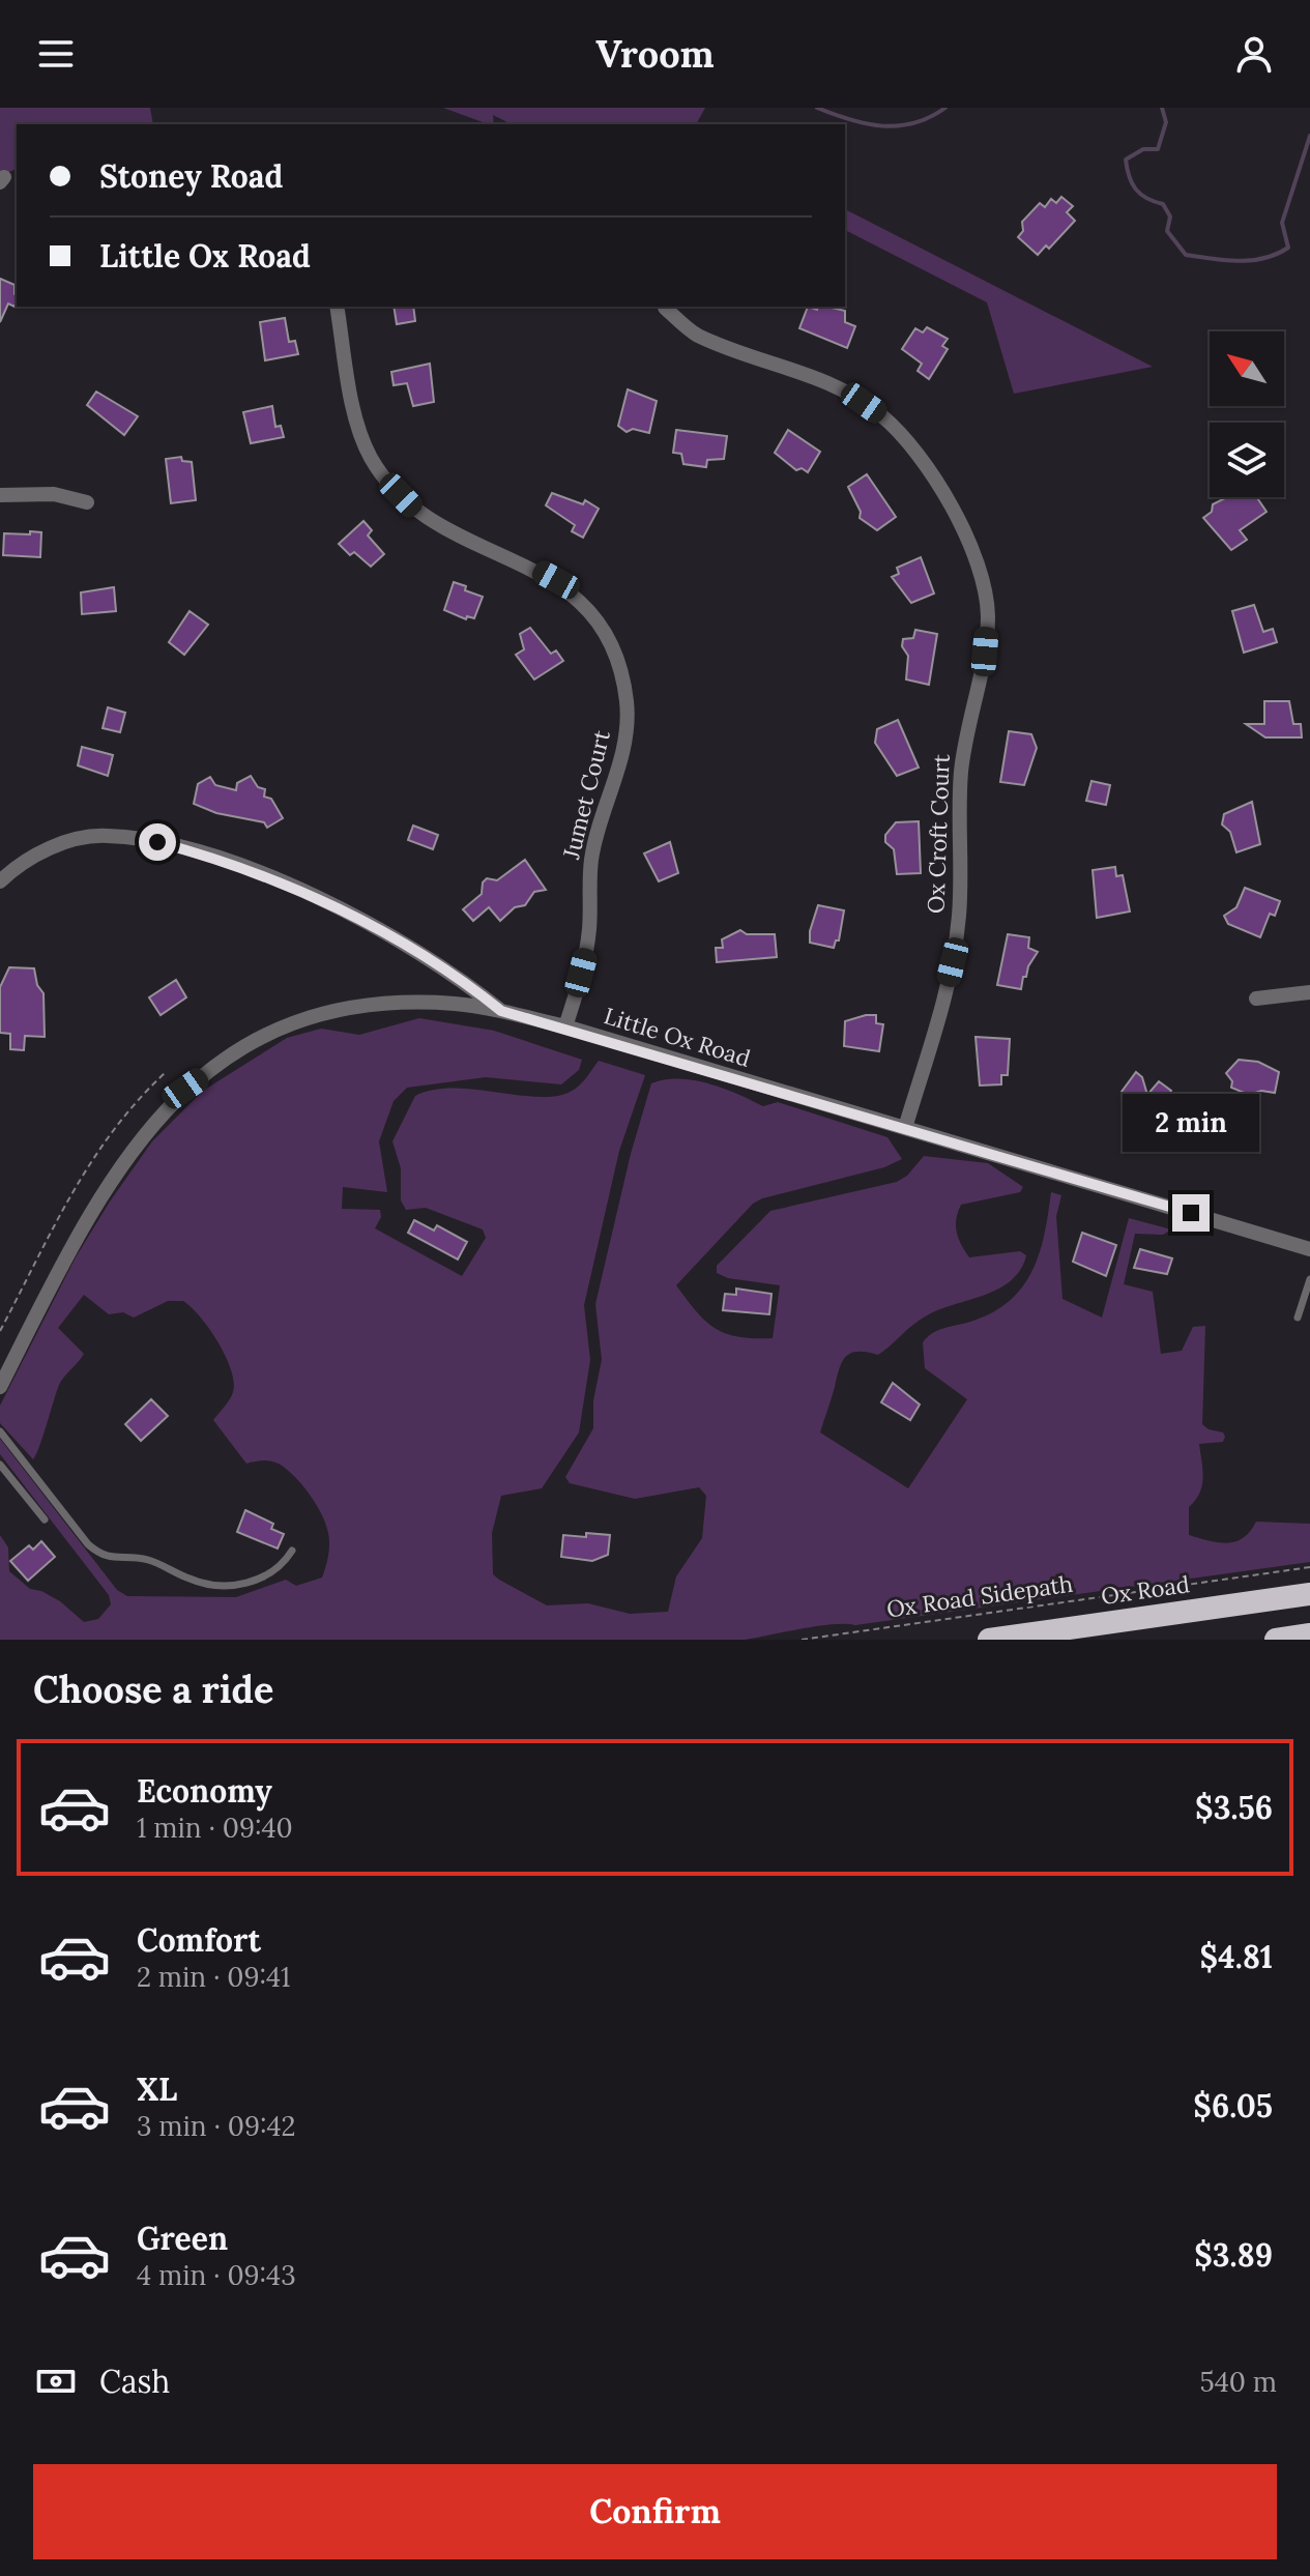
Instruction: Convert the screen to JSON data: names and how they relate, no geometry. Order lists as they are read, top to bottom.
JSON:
{
  "streets": {
    "highway": ["Ox Road"],
    "street": ["Jumet Court", "Ox Croft Court", "Little Ox Road"],
    "path": ["Ox Road Sidepath"]
  },
  "crossings": [
    ["Jumet Court", "Little Ox Road"],
    ["Ox Croft Court", "Little Ox Road"]
  ],
  "north": "top left",
  "page": {
    "header": "Vroom",
    "banner": ["Stoney Road", "Little Ox Road"],
    "bubble": "2 min",
    "heading": "Choose a ride",
    "list": [
      {
        "name": "Economy",
        "note": "1 min · 09:40",
        "value": "$3.56"
      },
      {
        "name": "Comfort",
        "note": "2 min · 09:41",
        "value": "$4.81"
      },
      {
        "name": "XL",
        "note": "3 min · 09:42",
        "value": "$6.05"
      },
      {
        "name": "Green",
        "note": "4 min · 09:43",
        "value": "$3.89"
      }
    ],
    "pay": ["Cash", "540 m"],
    "buttons": "Confirm"
  }
}
